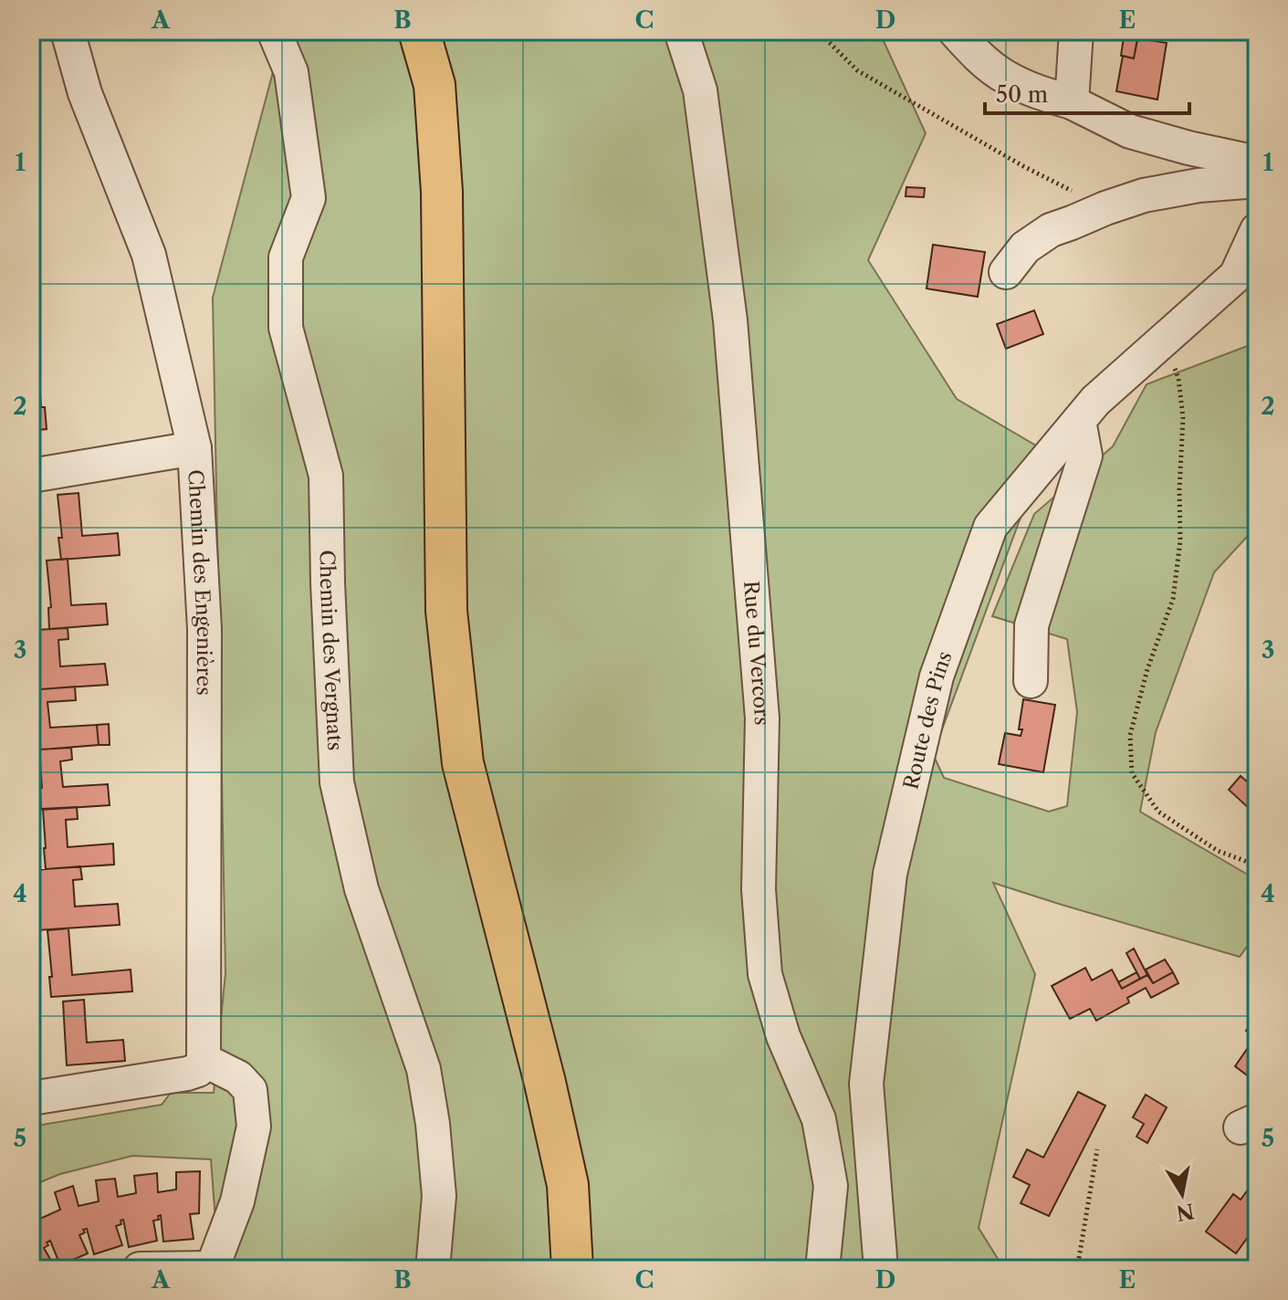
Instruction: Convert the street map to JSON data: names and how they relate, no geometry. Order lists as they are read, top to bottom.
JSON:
{
  "streets": {
    "street": [
      "Chemin des Engenières",
      "Chemin des Vergnats",
      "Rue du Vercors",
      "Route des Pins"
    ]
  },
  "scale_bar": "50 m",
  "north": "bottom",
  "grid": {
    "columns": [
      "A",
      "B",
      "C",
      "D",
      "E"
    ],
    "rows": [
      "1",
      "2",
      "3",
      "4",
      "5"
    ]
  }
}
